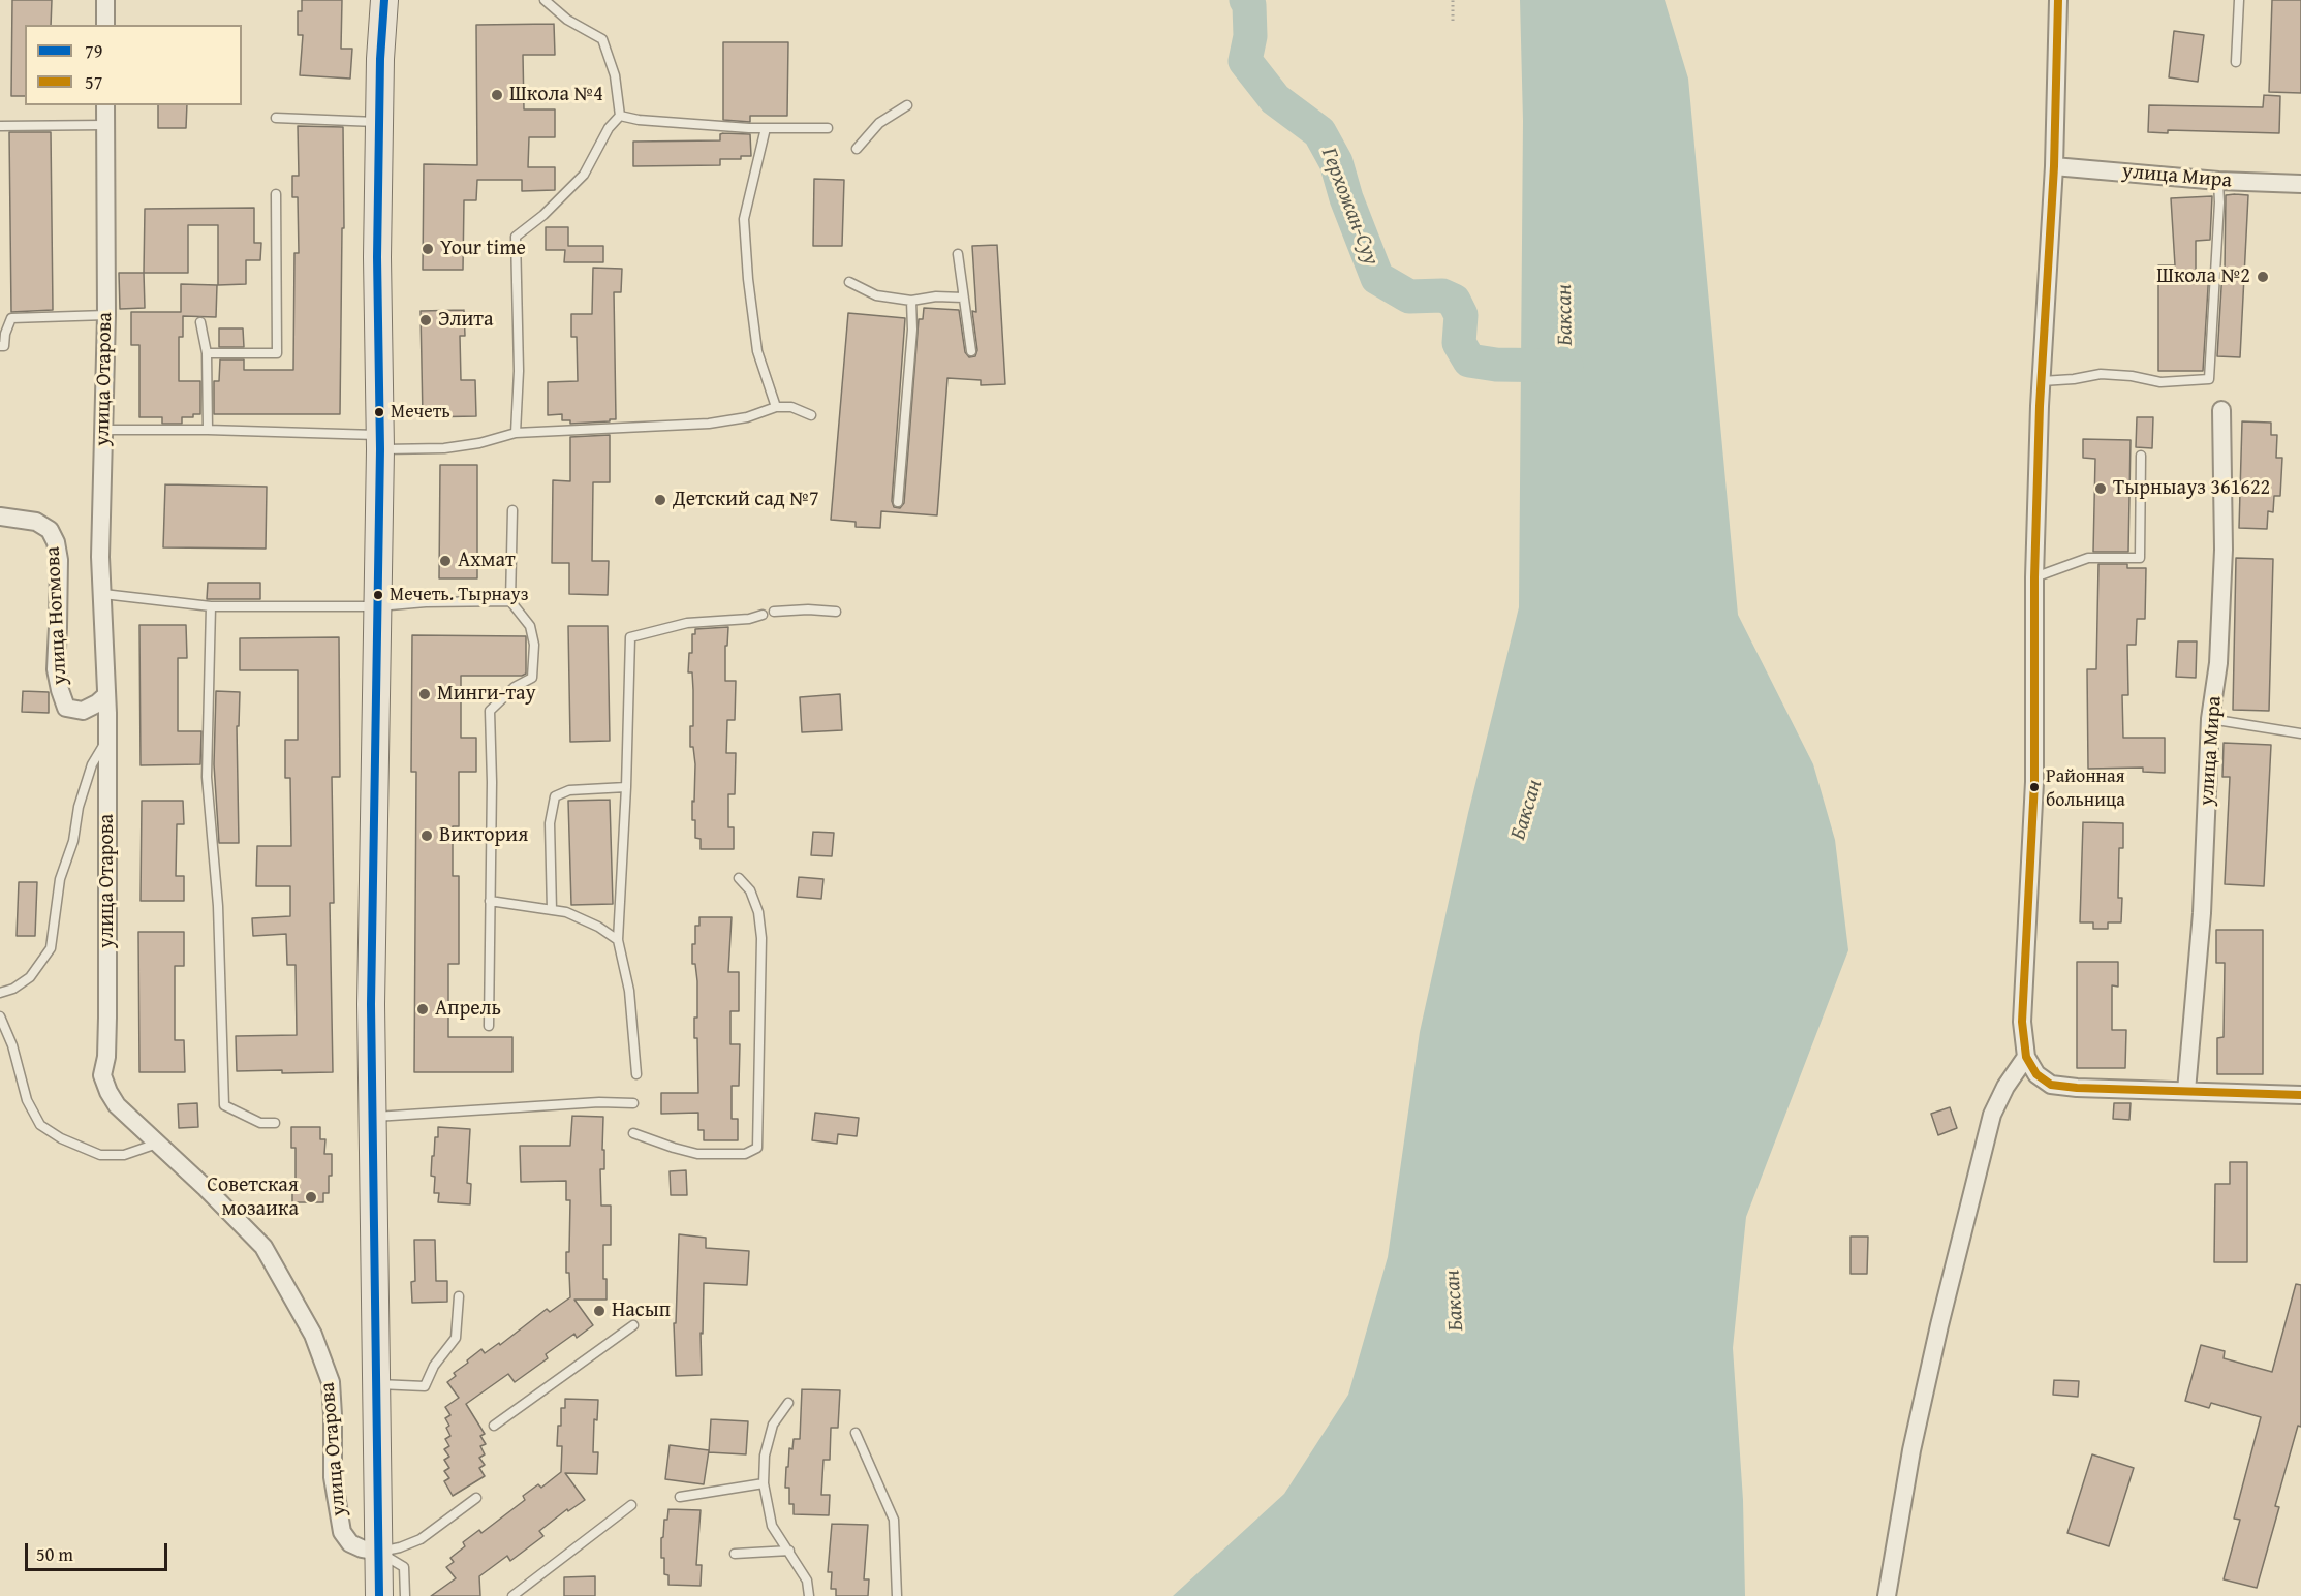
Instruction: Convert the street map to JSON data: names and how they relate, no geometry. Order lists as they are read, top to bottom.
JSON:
{
  "streets": {
    "street": ["улица Мира", "улица Отарова", "улица Ногмова"]
  },
  "crossings": [
    ["улица Отарова", "улица Ногмова"]
  ],
  "water": ["Герхожан-Суу", "Баксан"],
  "places": [
    "Школа №4",
    "Your time",
    "Школа №2",
    "Элита",
    "Мечеть",
    "Тырныауз 361622",
    "Детский сад №7",
    "Ахмат",
    "Мечеть. Тырнауз",
    "Минги-тау",
    "Районная больница",
    "Виктория",
    "Апрель",
    "Советская мозаика",
    "Насып"
  ],
  "lines": ["transit line 79", "transit line 57"],
  "legend": ["79", "57"],
  "scale_bar": "50 m"
}
